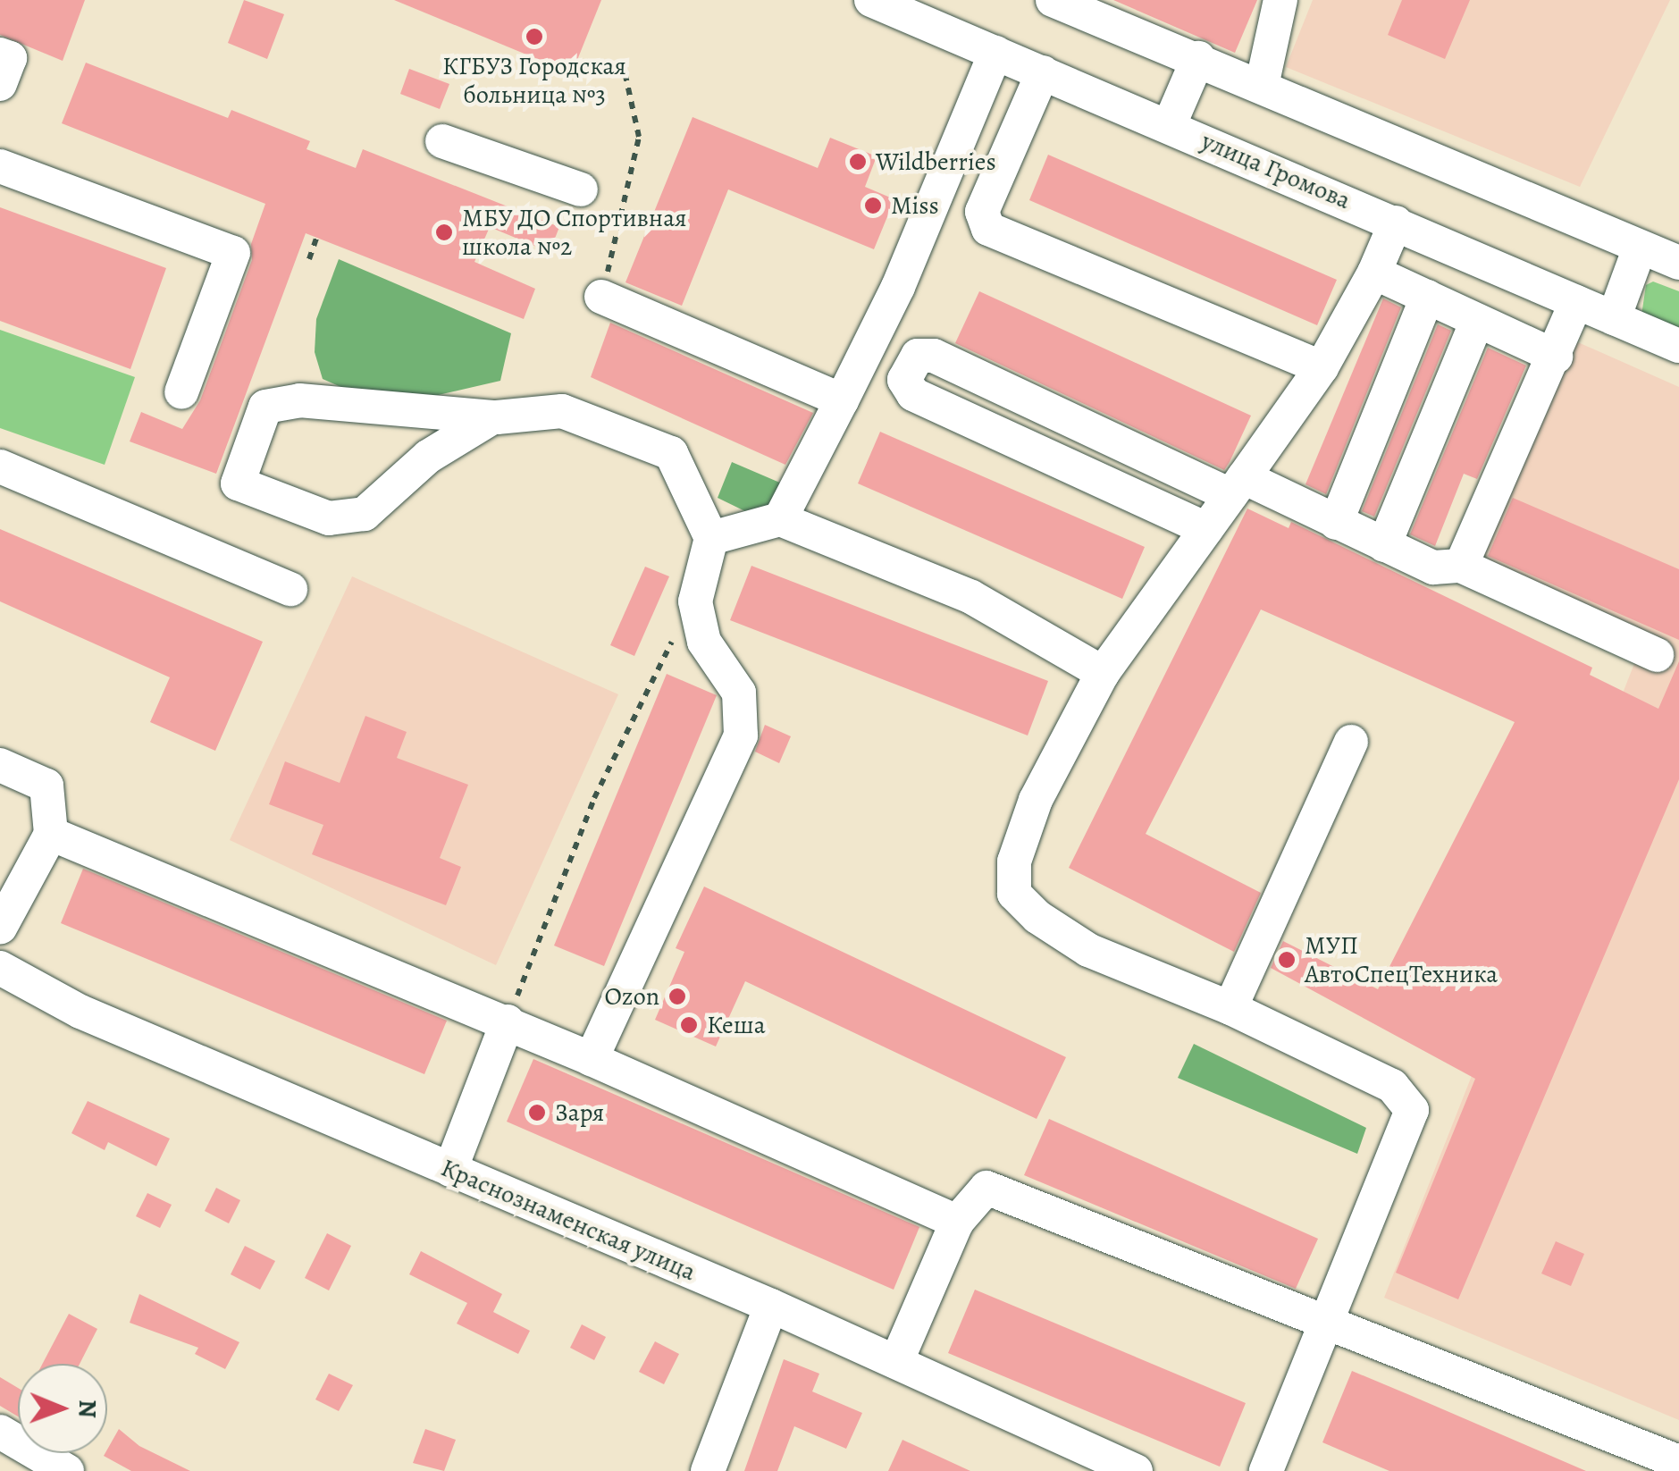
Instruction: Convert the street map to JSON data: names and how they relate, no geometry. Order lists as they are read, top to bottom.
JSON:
{
  "streets": {
    "street": ["улица Громова", "Краснознаменская улица"]
  },
  "places": [
    "КГБУЗ Городская больница №3",
    "Wildberries",
    "Miss",
    "МБУ ДО Спортивная школа №2",
    "МУП АвтоСпецТехника",
    "Ozon",
    "Кеша",
    "Заря"
  ],
  "north": "right"
}
